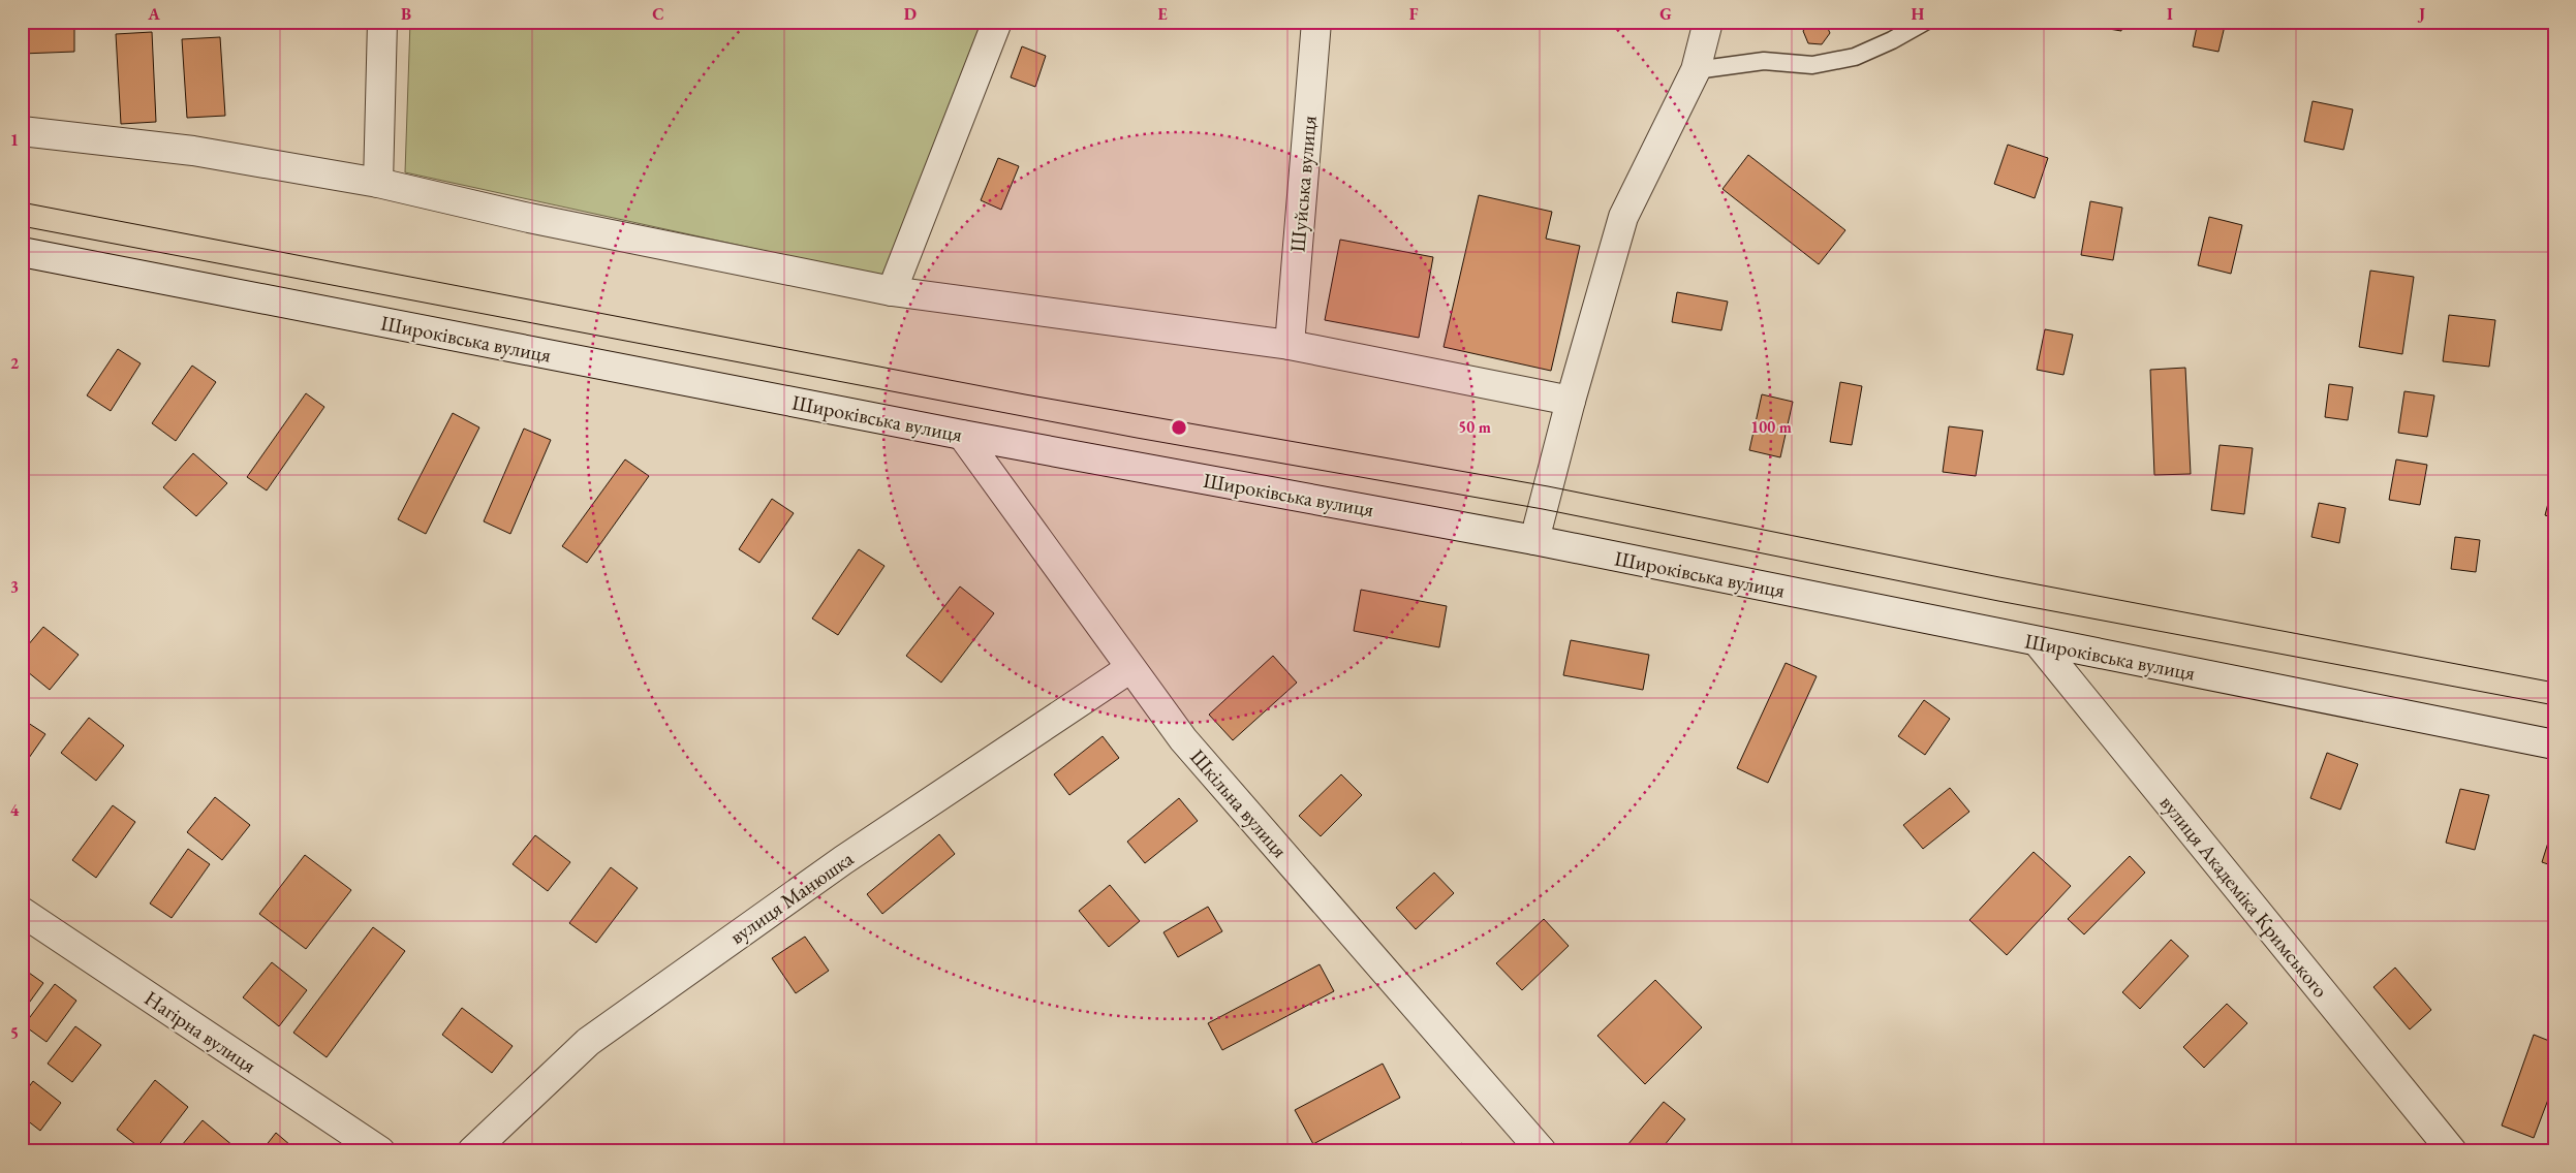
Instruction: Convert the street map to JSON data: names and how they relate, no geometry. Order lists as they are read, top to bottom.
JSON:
{
  "streets": {
    "street": [
      "Шуйська вулиця",
      "Широківська вулиця",
      "Шкільна вулиця",
      "вулиця Академіка Кримського",
      "вулиця Манюшка",
      "Нагірна вулиця"
    ]
  },
  "crossings": [
    ["Широківська вулиця", "Шкільна вулиця"],
    ["Широківська вулиця", "вулиця Академіка Кримського"],
    ["Шкільна вулиця", "вулиця Манюшка"]
  ],
  "grid": {
    "columns": [
      "A",
      "B",
      "C",
      "D",
      "E",
      "F",
      "G",
      "H",
      "I",
      "J"
    ],
    "rows": [
      "1",
      "2",
      "3",
      "4",
      "5"
    ]
  },
  "rings": ["50 m", "100 m"]
}
